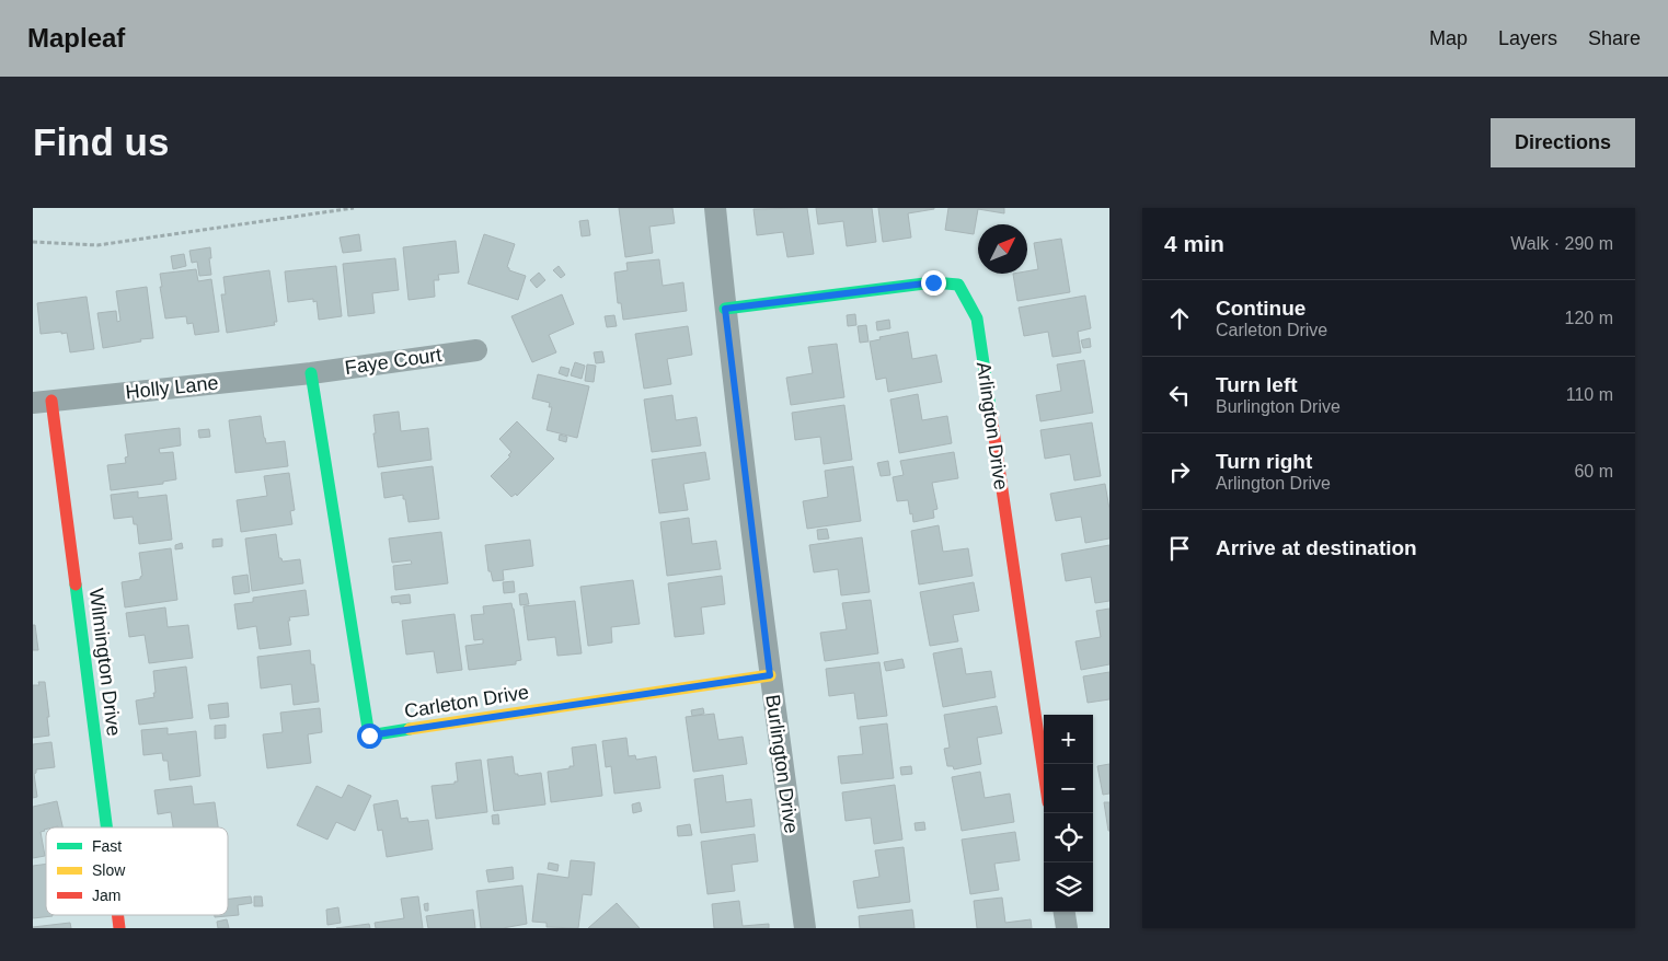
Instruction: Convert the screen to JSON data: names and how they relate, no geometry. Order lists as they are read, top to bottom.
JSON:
{
  "streets": {
    "street": [
      "Faye Court",
      "Holly Lane",
      "Arlington Drive",
      "Wilmington Drive",
      "Carleton Drive",
      "Burlington Drive"
    ]
  },
  "crossings": [
    ["Faye Court", "Holly Lane"],
    ["Faye Court", "Carleton Drive"],
    ["Holly Lane", "Wilmington Drive"],
    ["Holly Lane", "Carleton Drive"],
    ["Arlington Drive", "Burlington Drive"],
    ["Carleton Drive", "Burlington Drive"]
  ],
  "legend": ["Fast", "Slow", "Jam"],
  "north": "top right",
  "page": {
    "header": "Mapleaf",
    "nav": ["Map", "Layers", "Share"],
    "buttons": "Directions",
    "title": "Find us",
    "heading": ["4 min", "Walk · 290 m"],
    "list": [
      ["Continue", "Carleton Drive", "120 m"],
      ["Turn left", "Burlington Drive", "110 m"],
      ["Turn right", "Arlington Drive", "60 m"],
      "Arrive at destination"
    ],
    "map_buttons": ["+", "−"]
  }
}
